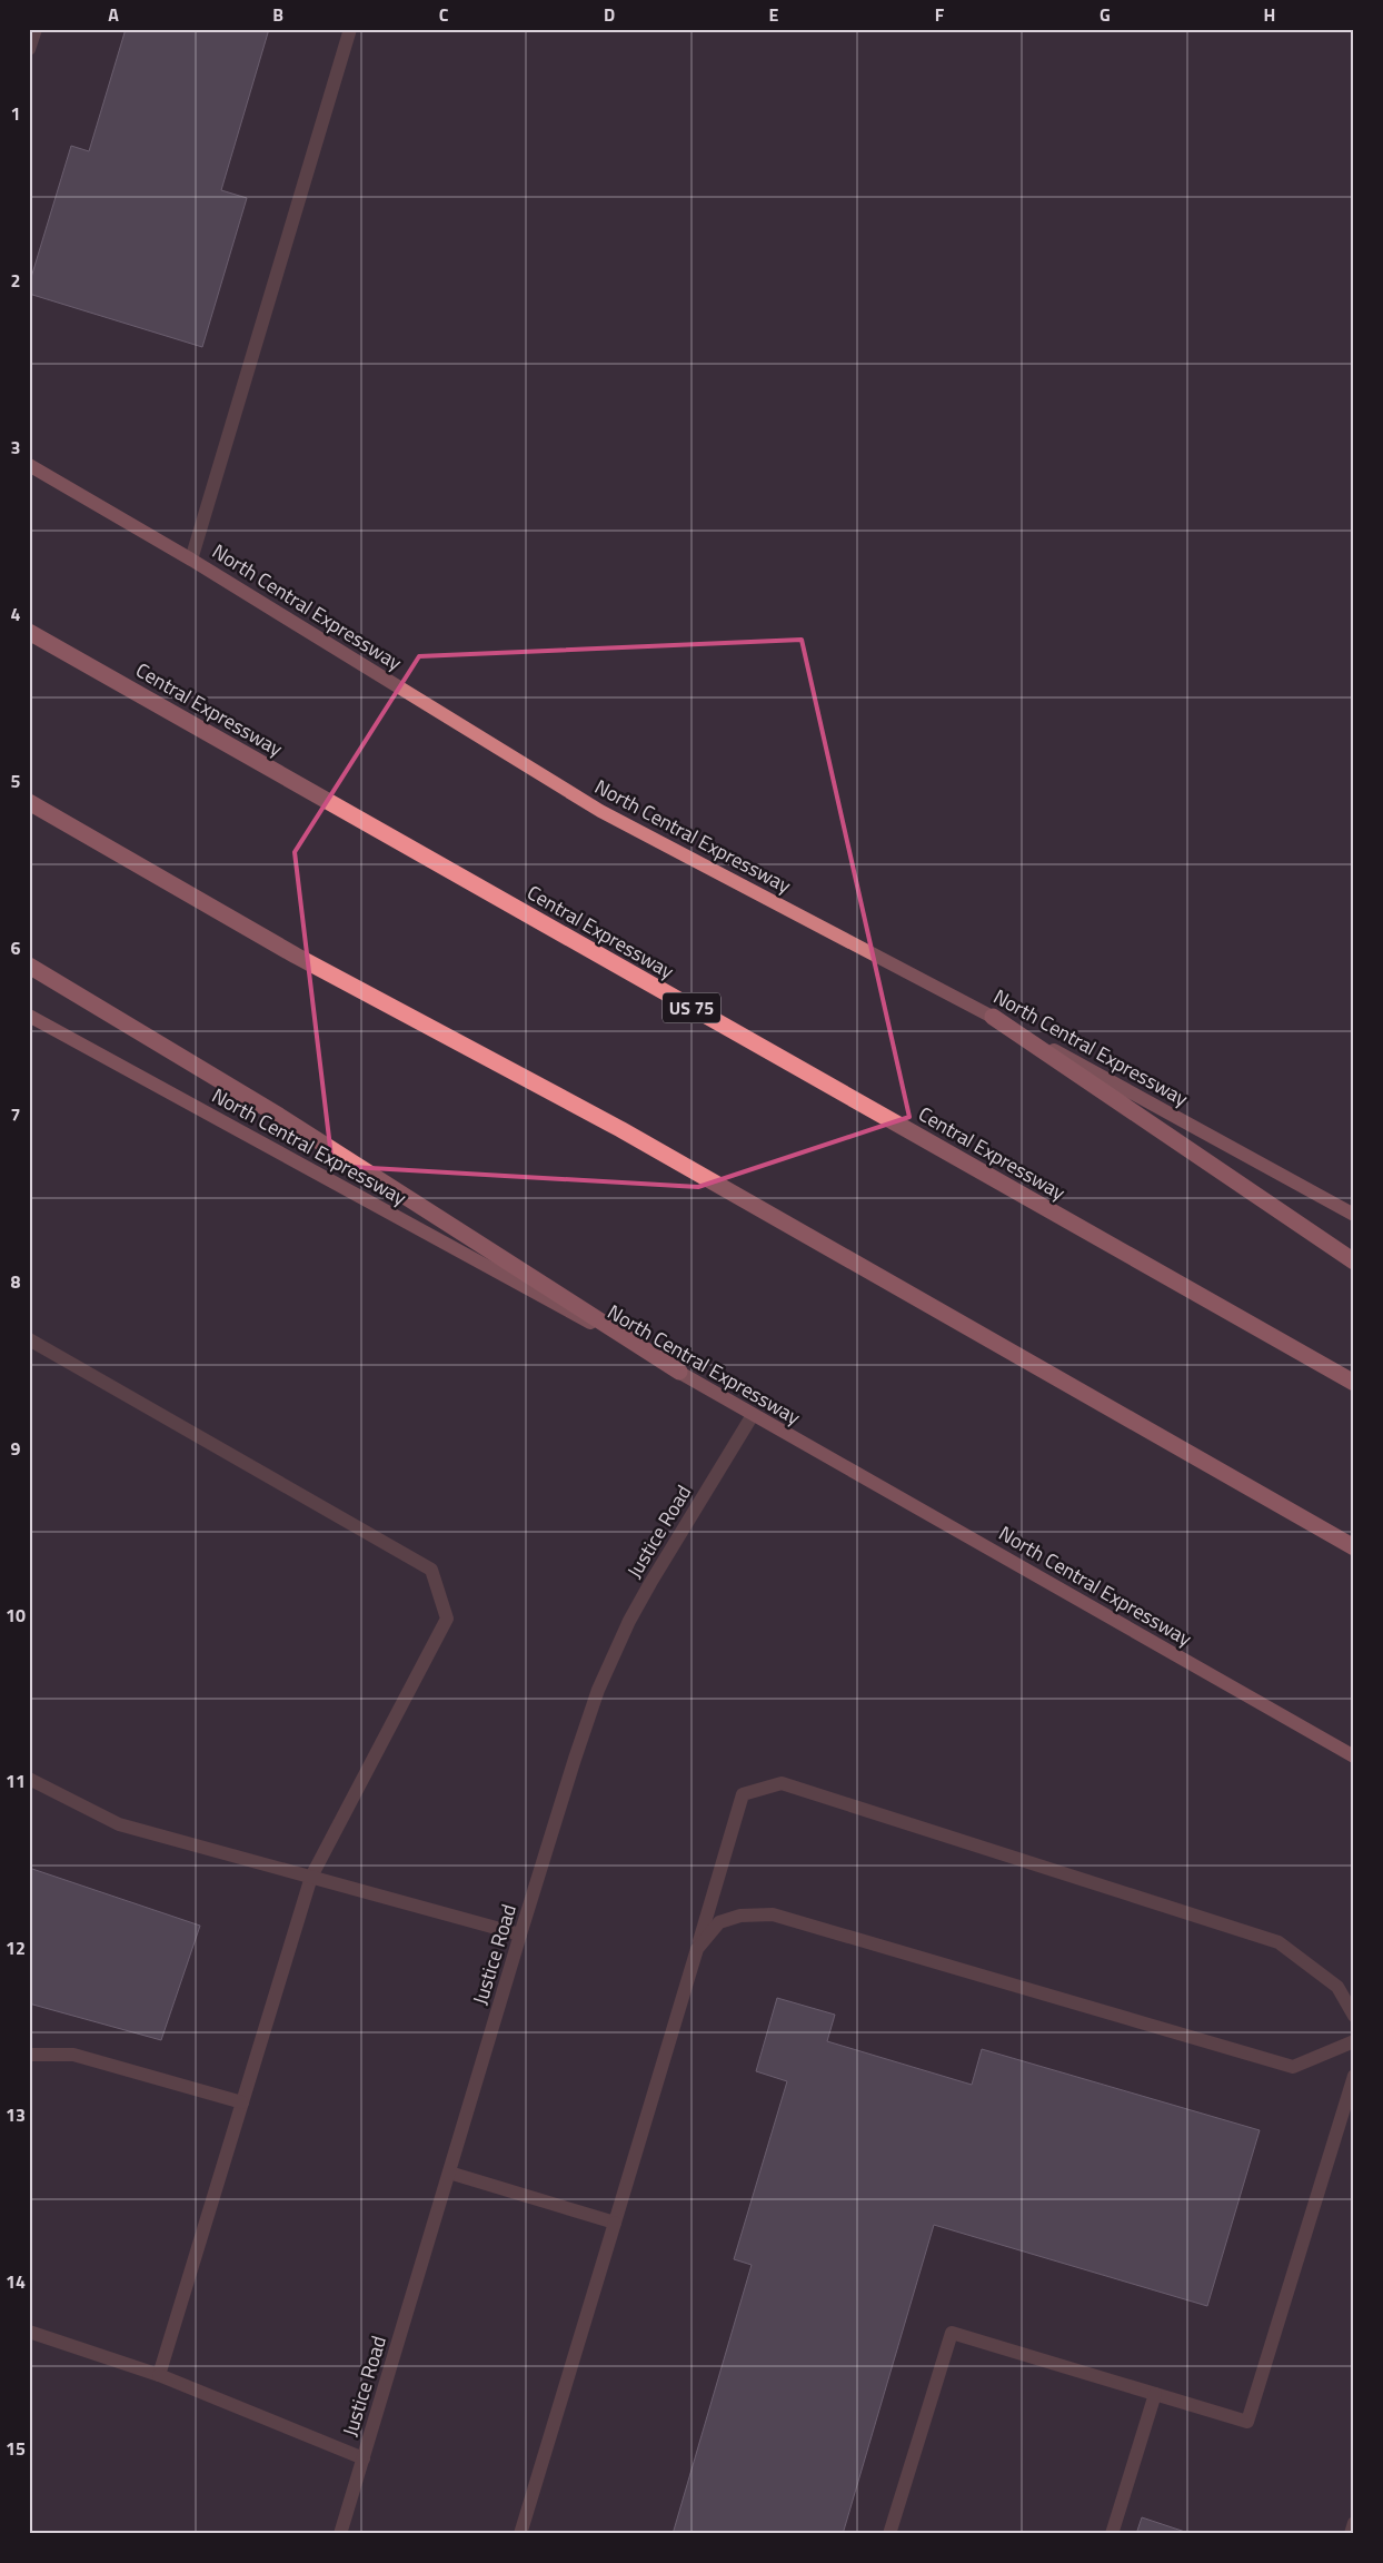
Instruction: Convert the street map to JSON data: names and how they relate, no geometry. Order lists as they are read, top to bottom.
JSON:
{
  "streets": {
    "highway": ["Central Expressway", "US 75"],
    "main road": ["North Central Expressway"],
    "street": ["Justice Road"]
  },
  "crossings": [
    ["North Central Expressway", "Justice Road"]
  ],
  "grid": {
    "columns": [
      "A",
      "B",
      "C",
      "D",
      "E",
      "F",
      "G",
      "H"
    ],
    "rows": [
      "1",
      "2",
      "3",
      "4",
      "5",
      "6",
      "7",
      "8",
      "9",
      "10",
      "11",
      "12",
      "13",
      "14",
      "15"
    ]
  }
}
